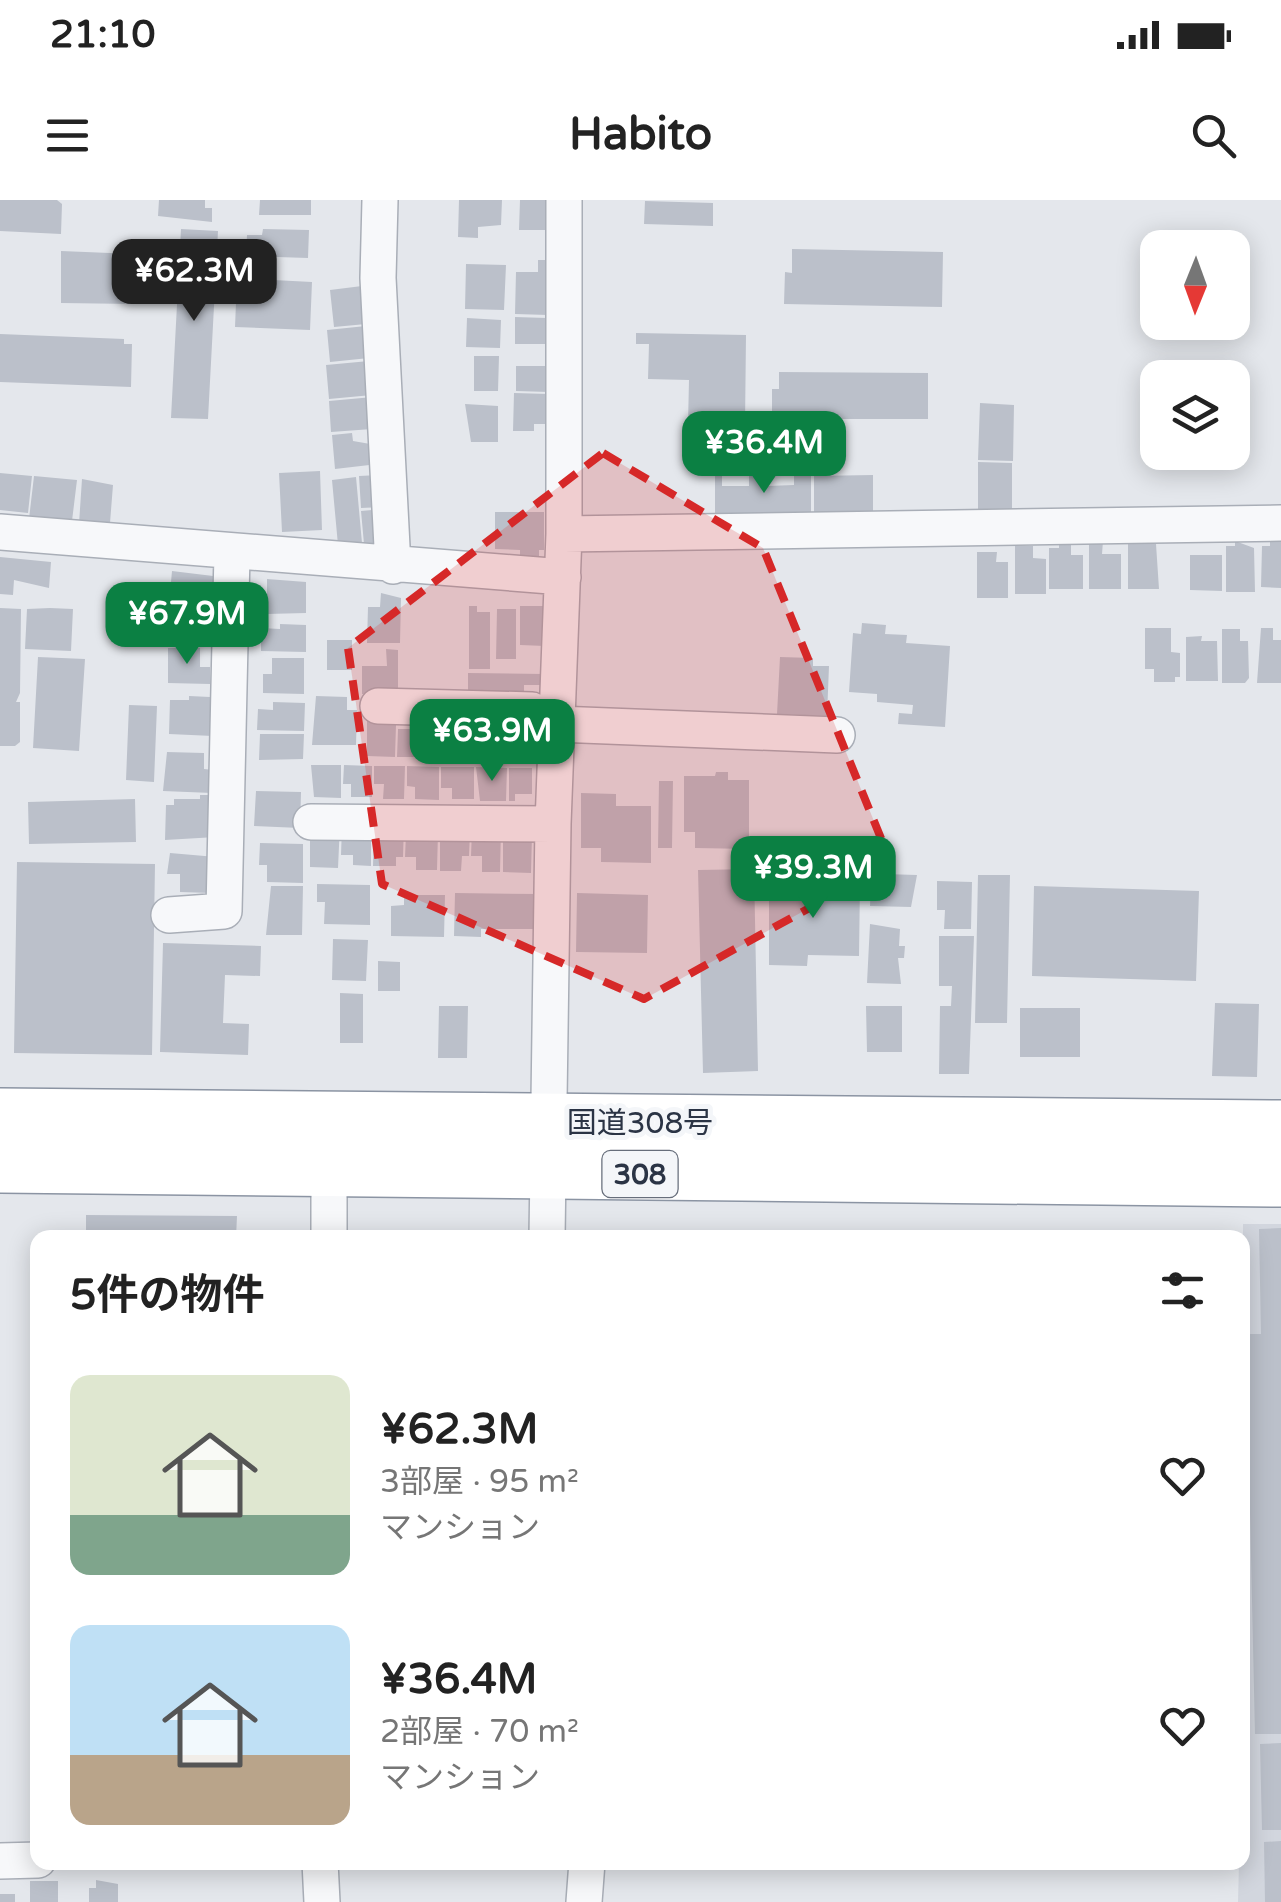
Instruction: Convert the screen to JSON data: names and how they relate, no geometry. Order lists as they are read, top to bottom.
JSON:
{
  "streets": {
    "highway": ["国道308号", "308"]
  },
  "north": "bottom",
  "page": {
    "status": "21:10",
    "header": "Habito",
    "price": [
      "¥62.3M",
      "¥36.4M",
      "¥67.9M",
      "¥63.9M",
      "¥39.3M"
    ],
    "heading": "5件の物件",
    "list": [
      {
        "name": "¥62.3M",
        "note": "3部屋 · 95 m² · マンション"
      },
      {
        "name": "¥36.4M",
        "note": "2部屋 · 70 m² · マンション"
      }
    ]
  }
}
